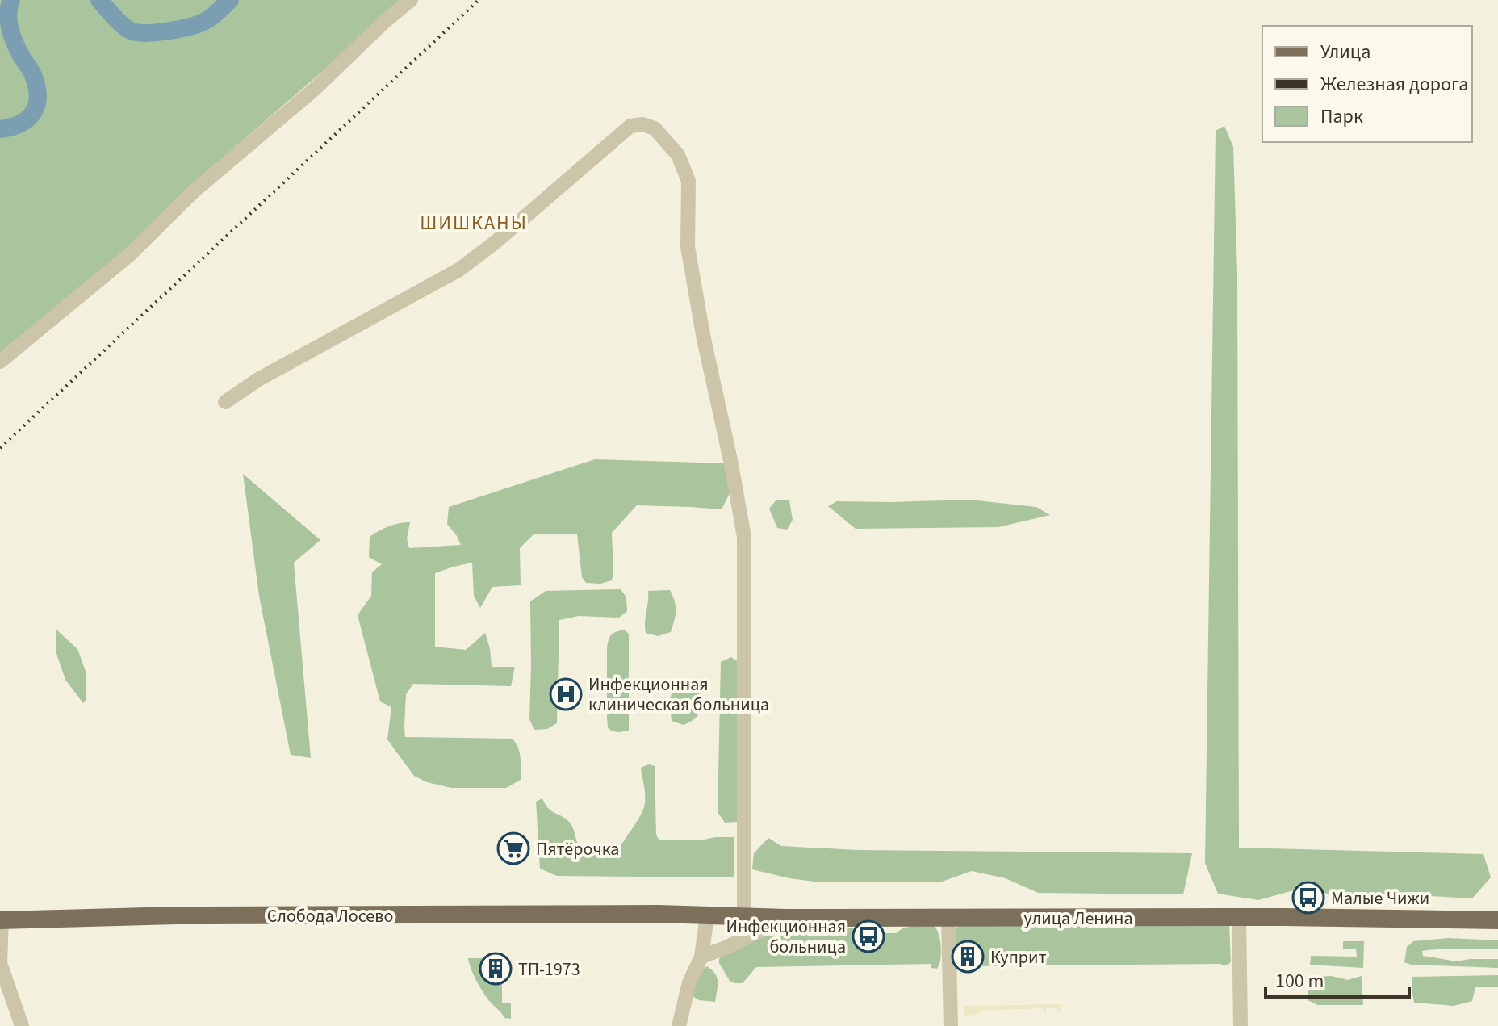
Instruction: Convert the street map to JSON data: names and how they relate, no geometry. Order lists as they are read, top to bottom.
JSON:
{
  "streets": {
    "main road": ["Слобода Лосево", "улица Ленина"]
  },
  "crossings": [
    ["Слобода Лосево", "улица Ленина"]
  ],
  "districts": ["ШИШКАНЫ"],
  "places": {
    "hospital": ["Инфекционная клиническая больница"],
    "supermarket": ["Пятёрочка"],
    "bus stop": ["Малые Чижи", "Инфекционная больница"],
    "building": ["Куприт", "ТП-1973"]
  },
  "legend": ["Улица", "Железная дорога", "Парк"],
  "scale_bar": "100 m"
}
